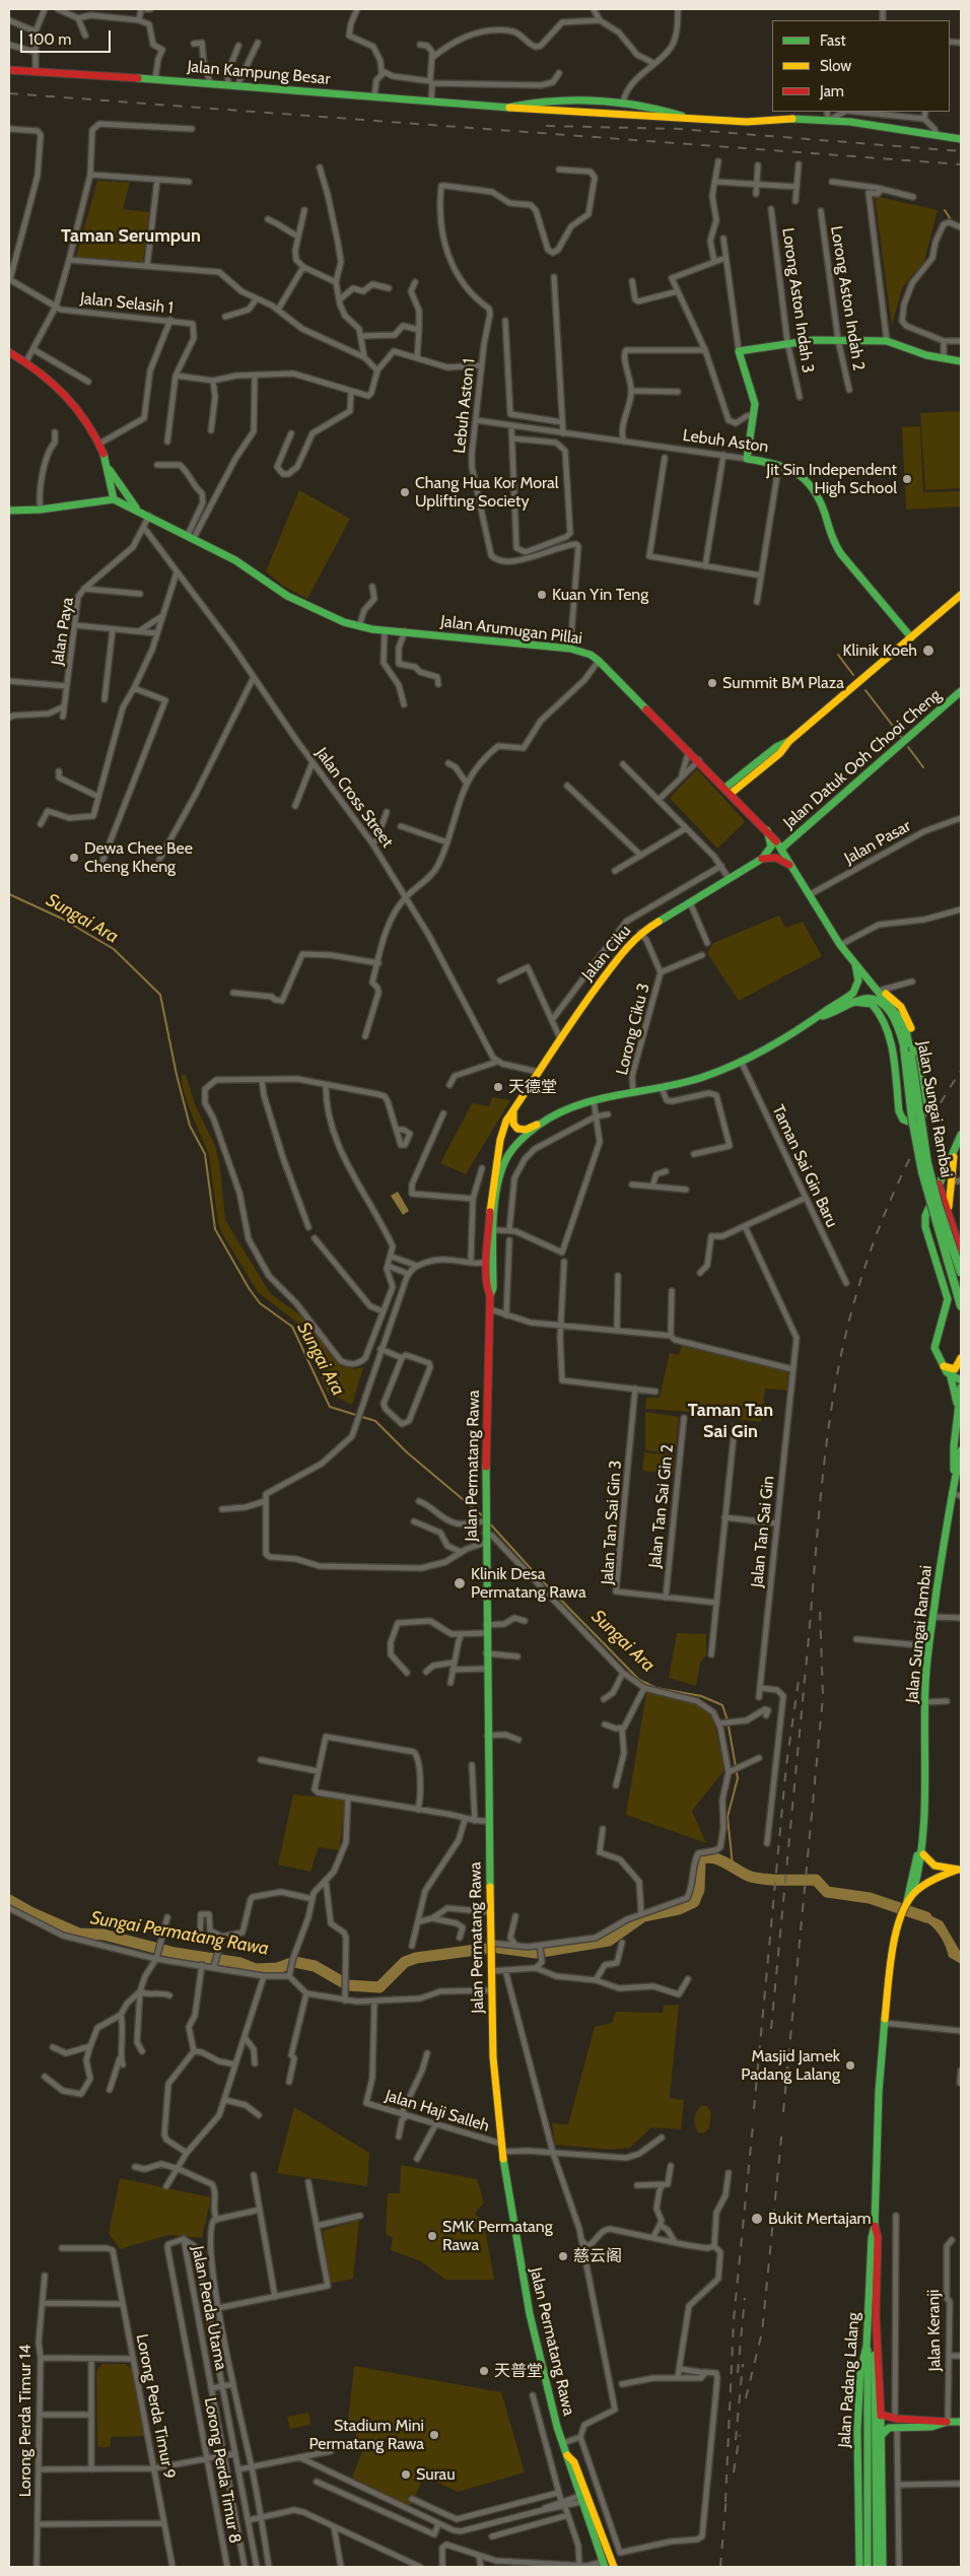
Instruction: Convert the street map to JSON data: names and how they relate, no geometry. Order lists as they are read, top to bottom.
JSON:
{
  "streets": {
    "main road": [
      "Jalan Kampung Besar",
      "Lebuh Aston",
      "Jalan Arumugan Pillai",
      "Jalan Datuk Ooh Chooi Cheng",
      "Jalan Ciku",
      "Jalan Sungai Rambai",
      "Jalan Permatang Rawa",
      "Jalan Padang Lalang"
    ],
    "street": [
      "Lorong Aston Indah 2",
      "Lorong Aston Indah 3",
      "Jalan Selasih 1",
      "Lebuh Aston 1",
      "Jalan Paya",
      "Jalan Cross Street",
      "Jalan Pasar",
      "Lorong Ciku 3",
      "Taman Sai Gin Baru",
      "Jalan Tan Sai Gin 2",
      "Jalan Tan Sai Gin 3",
      "Jalan Tan Sai Gin",
      "Jalan Haji Salleh",
      "Jalan Perda Utama",
      "Jalan Keranji",
      "Lorong Perda Timur 9",
      "Lorong Perda Timur 14",
      "Lorong Perda Timur 8"
    ]
  },
  "crossings": [
    ["Lebuh Aston 1", "Lebuh Aston"],
    ["Lebuh Aston 1", "Jalan Arumugan Pillai"],
    ["Jalan Arumugan Pillai", "Jalan Paya"],
    ["Jalan Arumugan Pillai", "Jalan Datuk Ooh Chooi Cheng"],
    ["Jalan Arumugan Pillai", "Jalan Pasar"],
    ["Jalan Arumugan Pillai", "Jalan Sungai Rambai"],
    ["Jalan Paya", "Jalan Cross Street"],
    ["Jalan Ciku", "Jalan Permatang Rawa"],
    ["Jalan Sungai Rambai", "Jalan Padang Lalang"],
    ["Jalan Permatang Rawa", "Jalan Haji Salleh"],
    ["Jalan Tan Sai Gin 2", "Jalan Tan Sai Gin 3"],
    ["Jalan Perda Utama", "Lorong Perda Timur 8"]
  ],
  "districts": ["Taman Serumpun", "Taman Tan Sai Gin"],
  "water": ["Sungai Ara", "Sungai Permatang Rawa"],
  "places": [
    "Jit Sin Independent High School",
    "Chang Hua Kor Moral Uplifting Society",
    "Kuan Yin Teng",
    "Klinik Koeh",
    "Summit BM Plaza",
    "Dewa Chee Bee Cheng Kheng",
    "天德堂",
    "Klinik Desa Permatang Rawa",
    "Masjid Jamek Padang Lalang",
    "Bukit Mertajam",
    "SMK Permatang Rawa",
    "慈云阁",
    "天普堂",
    "Stadium Mini Permatang Rawa",
    "Surau"
  ],
  "legend": ["Fast", "Slow", "Jam"],
  "scale_bar": "100 m"
}
